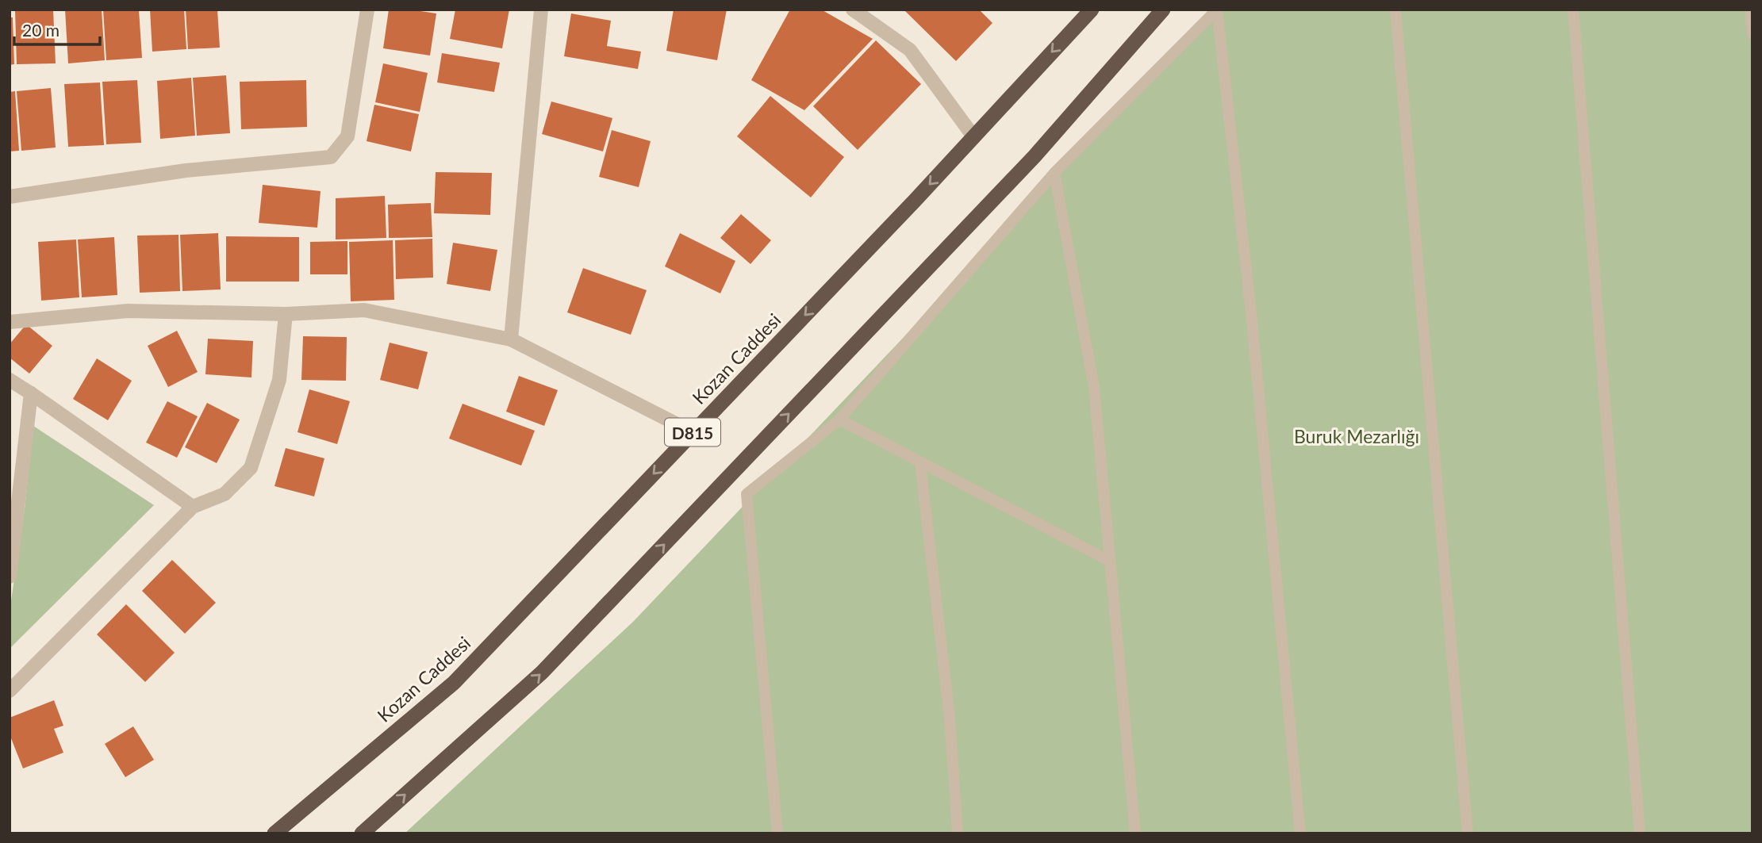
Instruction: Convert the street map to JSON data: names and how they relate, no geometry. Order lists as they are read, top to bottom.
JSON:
{
  "streets": {
    "highway": ["Kozan Caddesi", "D815"]
  },
  "parks": ["Buruk Mezarlığı"],
  "scale_bar": "20 m"
}
